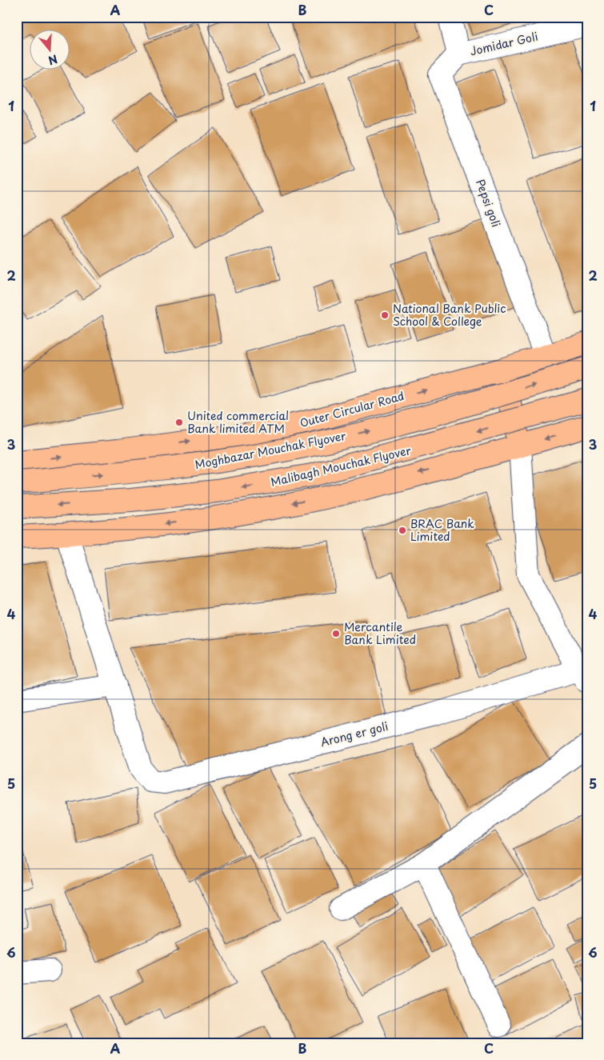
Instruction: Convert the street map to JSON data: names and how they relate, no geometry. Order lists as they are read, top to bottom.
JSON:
{
  "streets": {
    "main road": ["Outer Circular Road", "Moghbazar Mouchak Flyover", "Malibagh Mouchak Flyover"],
    "street": ["Jomidar Goli", "Pepsi goli", "Arong er goli"]
  },
  "crossings": [
    ["Jomidar Goli", "Pepsi goli"],
    ["Pepsi goli", "Outer Circular Road"]
  ],
  "places": [
    "National Bank Public School & College",
    "United commercial Bank limited ATM",
    "BRAC Bank Limited",
    "Mercantile Bank Limited"
  ],
  "north": "bottom",
  "grid": {
    "columns": ["A", "B", "C"],
    "rows": [
      "1",
      "2",
      "3",
      "4",
      "5",
      "6"
    ]
  }
}
